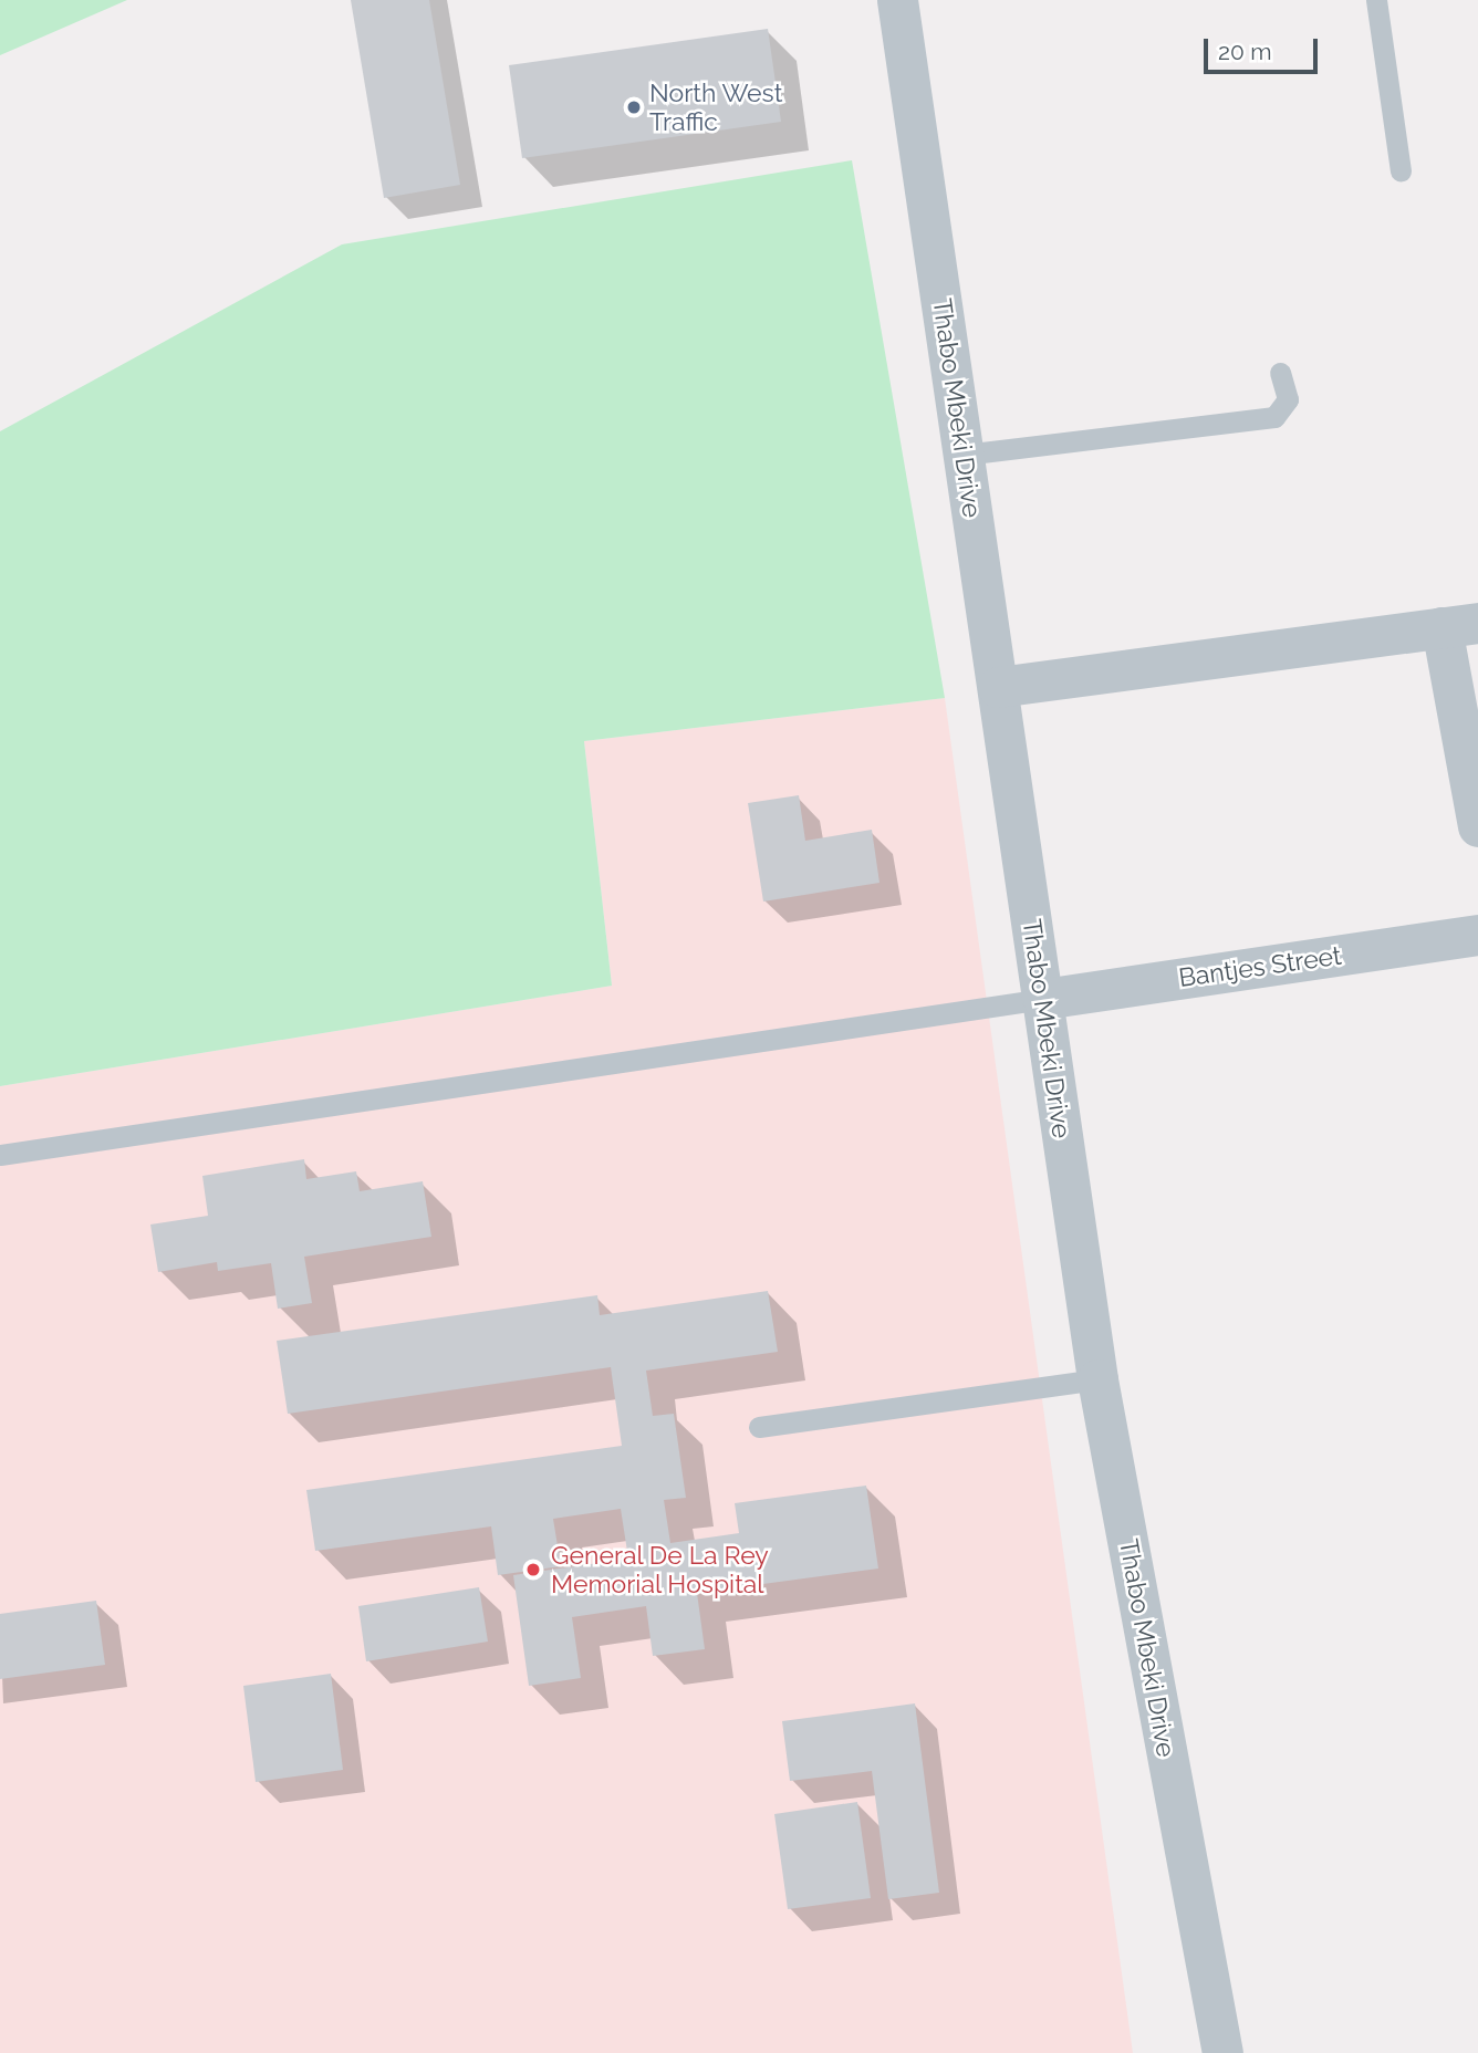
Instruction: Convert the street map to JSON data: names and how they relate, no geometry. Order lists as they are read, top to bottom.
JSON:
{
  "streets": {
    "street": ["Thabo Mbeki Drive", "Bantjes Street"]
  },
  "crossings": [
    ["Thabo Mbeki Drive", "Bantjes Street"]
  ],
  "places": ["North West Traffic", "General De La Rey Memorial Hospital"],
  "scale_bar": "20 m"
}
